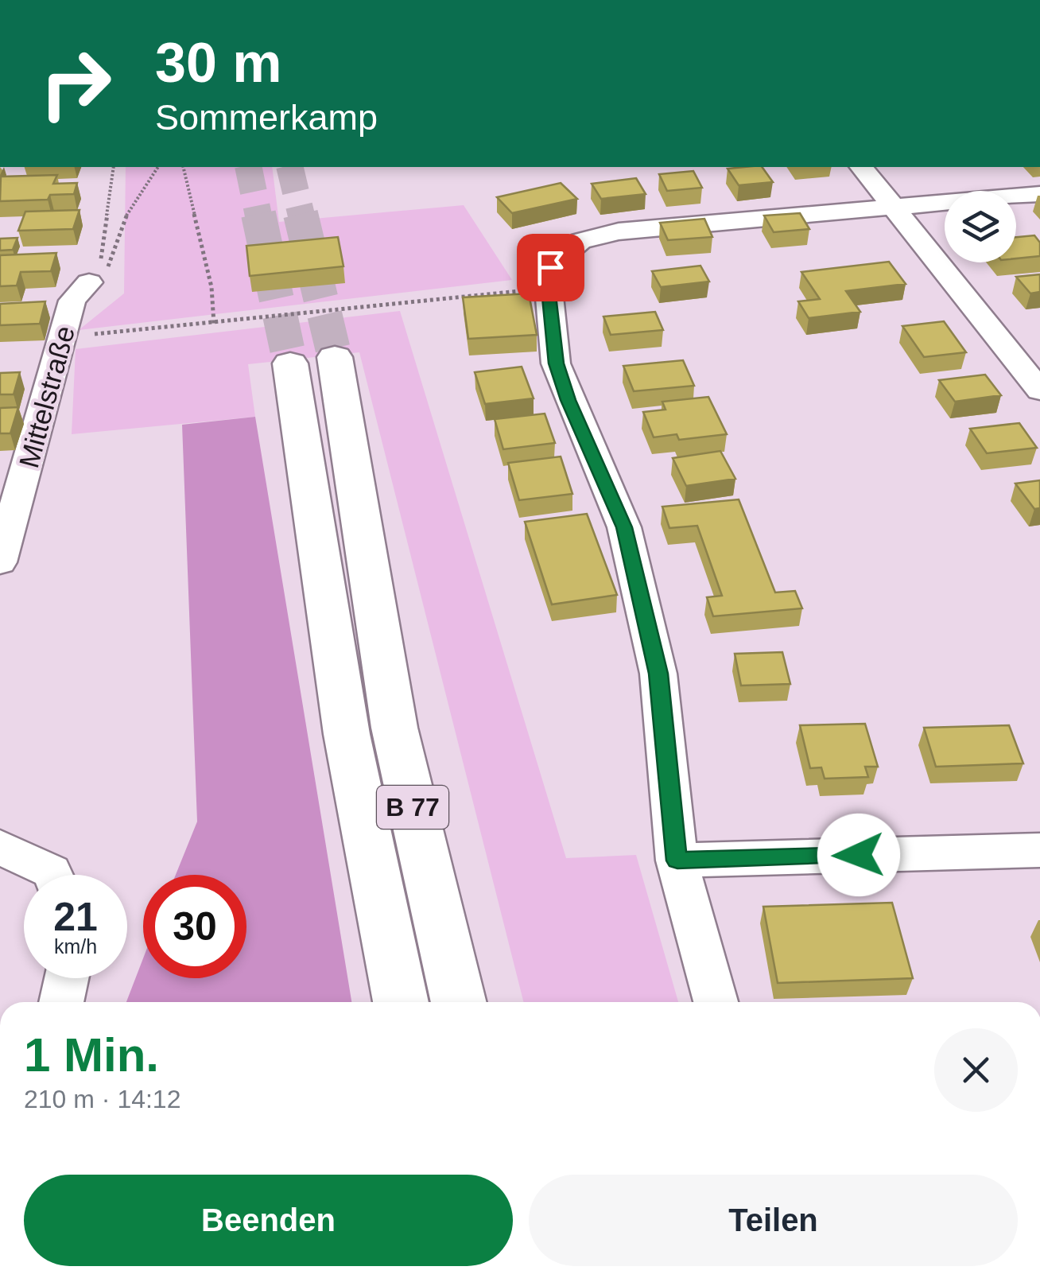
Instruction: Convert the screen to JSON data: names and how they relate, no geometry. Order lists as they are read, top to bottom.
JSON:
{
  "streets": {
    "main road": ["B 77"],
    "street": ["Mittelstraße"]
  },
  "page": {
    "turn": ["30 m", "Sommerkamp"],
    "speed": "21 km/h",
    "limit": "30",
    "heading": ["1 Min.", "210 m · 14:12"],
    "buttons": ["Beenden", "Teilen"]
  }
}
